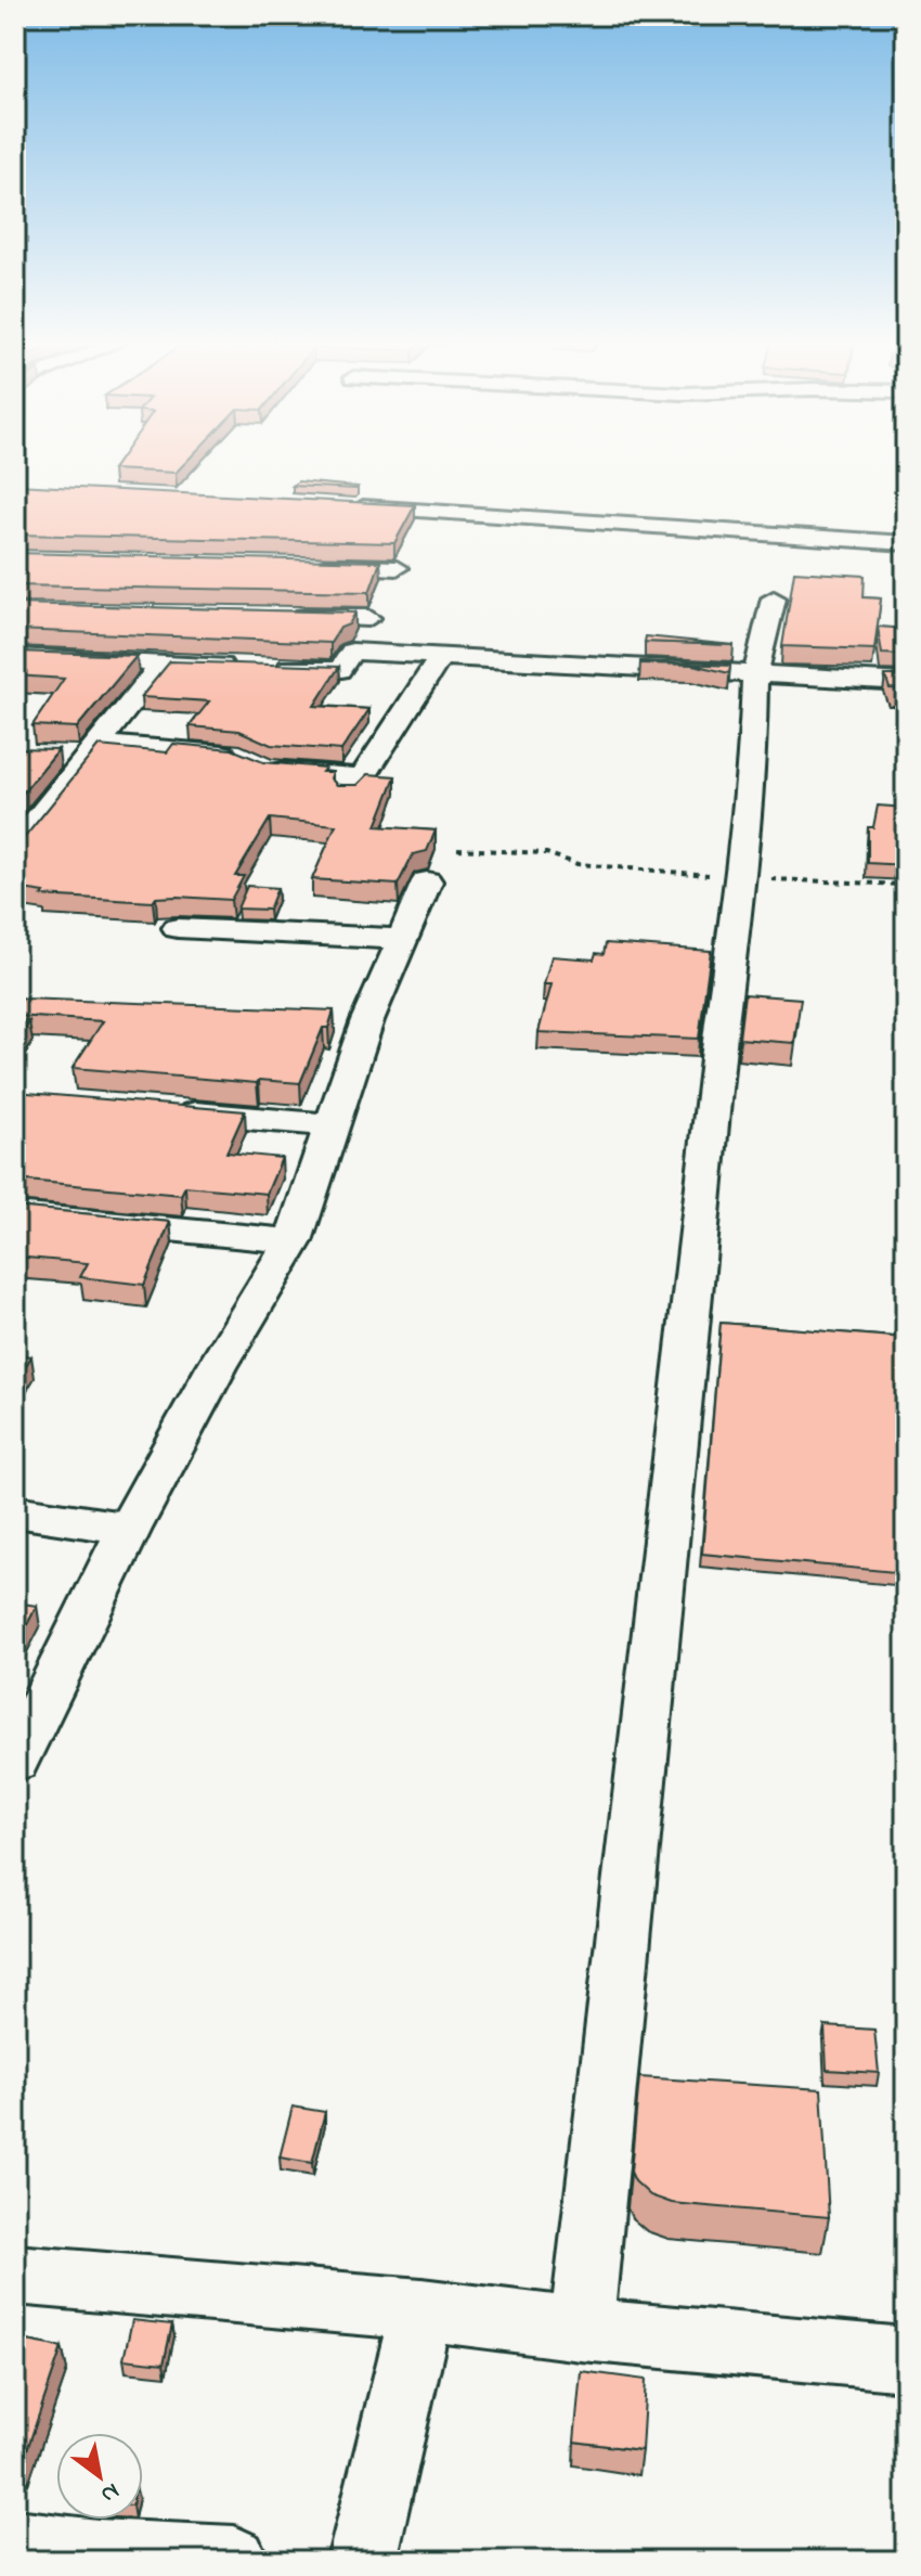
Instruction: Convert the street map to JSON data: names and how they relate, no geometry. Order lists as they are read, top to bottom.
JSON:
{
  "north": "bottom right"
}
